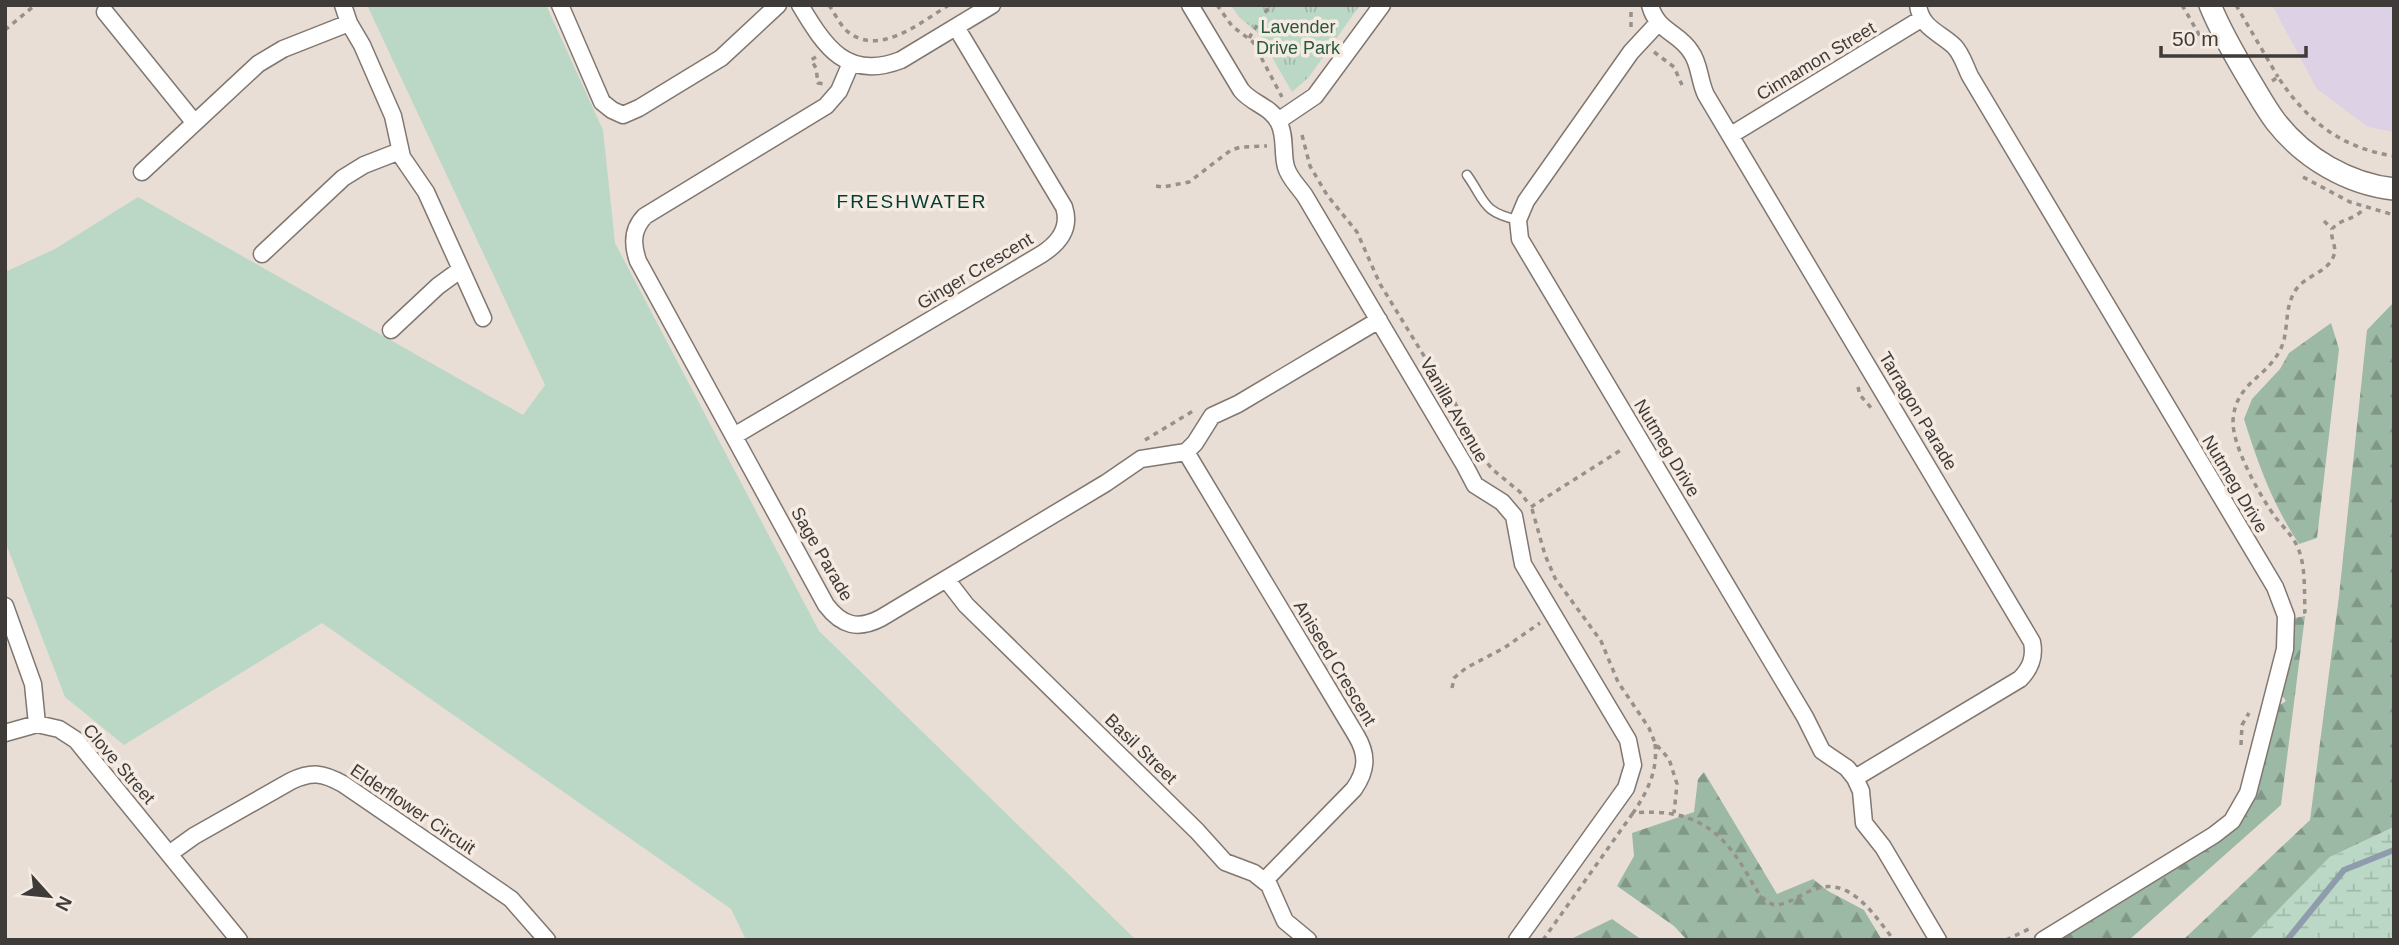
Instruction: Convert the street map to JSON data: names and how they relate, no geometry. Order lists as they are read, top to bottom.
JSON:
{
  "streets": {
    "street": [
      "Cinnamon Street",
      "Ginger Crescent",
      "Vanilla Avenue",
      "Tarragon Parade",
      "Nutmeg Drive",
      "Sage Parade",
      "Aniseed Crescent",
      "Basil Street",
      "Clove Street",
      "Elderflower Circuit"
    ]
  },
  "crossings": [
    ["Cinnamon Street", "Tarragon Parade"],
    ["Cinnamon Street", "Nutmeg Drive"],
    ["Ginger Crescent", "Sage Parade"],
    ["Tarragon Parade", "Nutmeg Drive"],
    ["Sage Parade", "Aniseed Crescent"],
    ["Sage Parade", "Basil Street"],
    ["Aniseed Crescent", "Basil Street"],
    ["Clove Street", "Elderflower Circuit"]
  ],
  "districts": ["FRESHWATER"],
  "parks": ["Lavender Drive Park"],
  "scale_bar": "50 m",
  "north": "bottom right"
}
